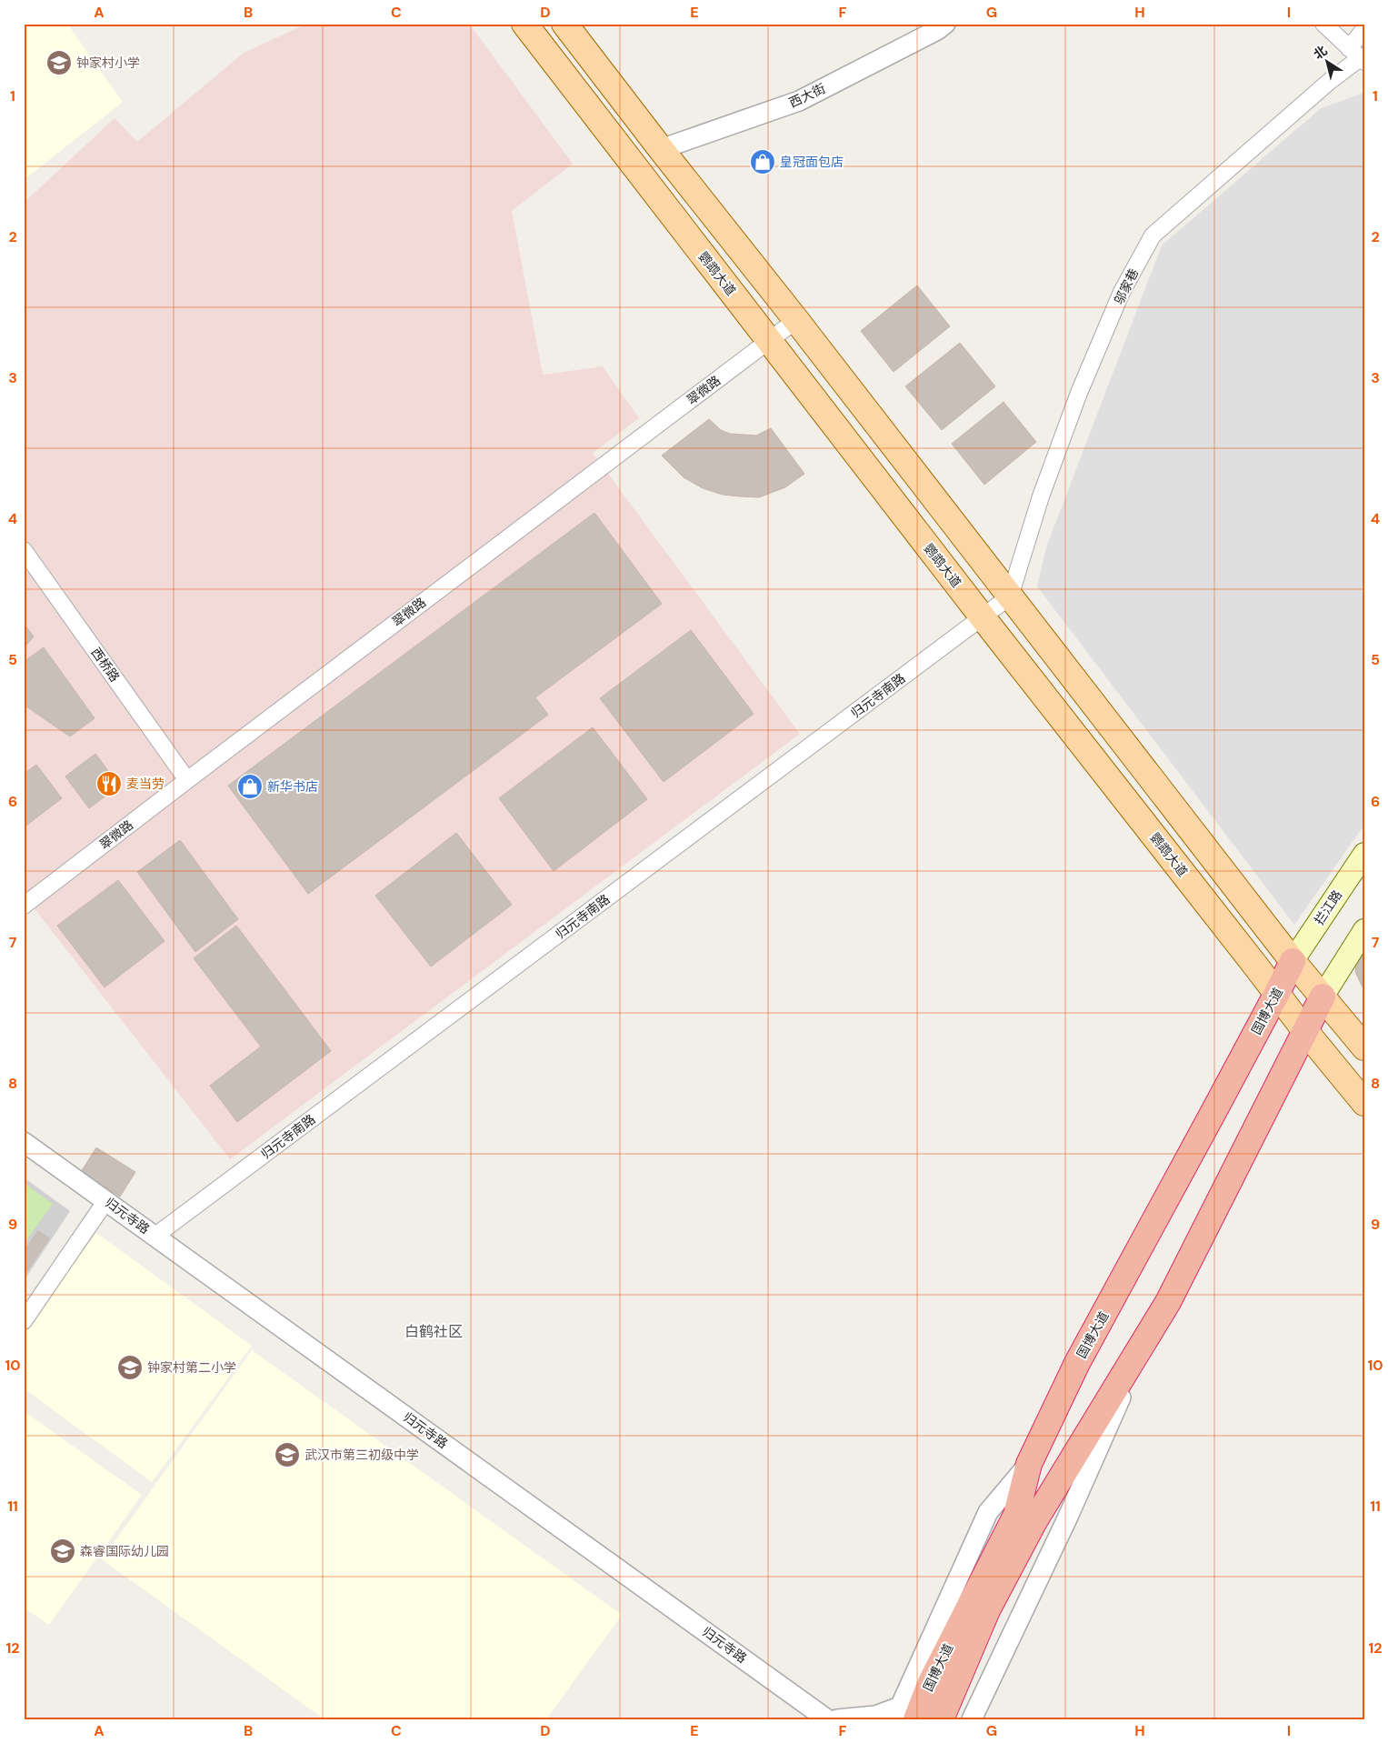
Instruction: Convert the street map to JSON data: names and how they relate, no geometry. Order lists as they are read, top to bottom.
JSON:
{
  "streets": {
    "highway": ["国博大道"],
    "main road": ["鹦鹉大道", "拦江路"],
    "street": [
      "西大街",
      "邬家巷",
      "翠微路",
      "西桥路",
      "归元寺南路",
      "归元寺路"
    ]
  },
  "crossings": [
    ["鹦鹉大道", "翠微路"],
    ["鹦鹉大道", "归元寺南路"],
    ["鹦鹉大道", "国博大道"],
    ["邬家巷", "归元寺南路"],
    ["翠微路", "西桥路"],
    ["归元寺南路", "归元寺路"],
    ["拦江路", "国博大道"]
  ],
  "districts": ["白鹤社区"],
  "places": {
    "school or university": [
      "钟家村小学",
      "钟家村第二小学",
      "武汉市第三初级中学",
      "森睿国际幼儿园"
    ],
    "shop": ["皇冠面包店", "新华书店"],
    "restaurant": ["麦当劳"]
  },
  "north": "top left",
  "grid": {
    "columns": [
      "A",
      "B",
      "C",
      "D",
      "E",
      "F",
      "G",
      "H",
      "I"
    ],
    "rows": [
      "1",
      "2",
      "3",
      "4",
      "5",
      "6",
      "7",
      "8",
      "9",
      "10",
      "11",
      "12"
    ]
  }
}
